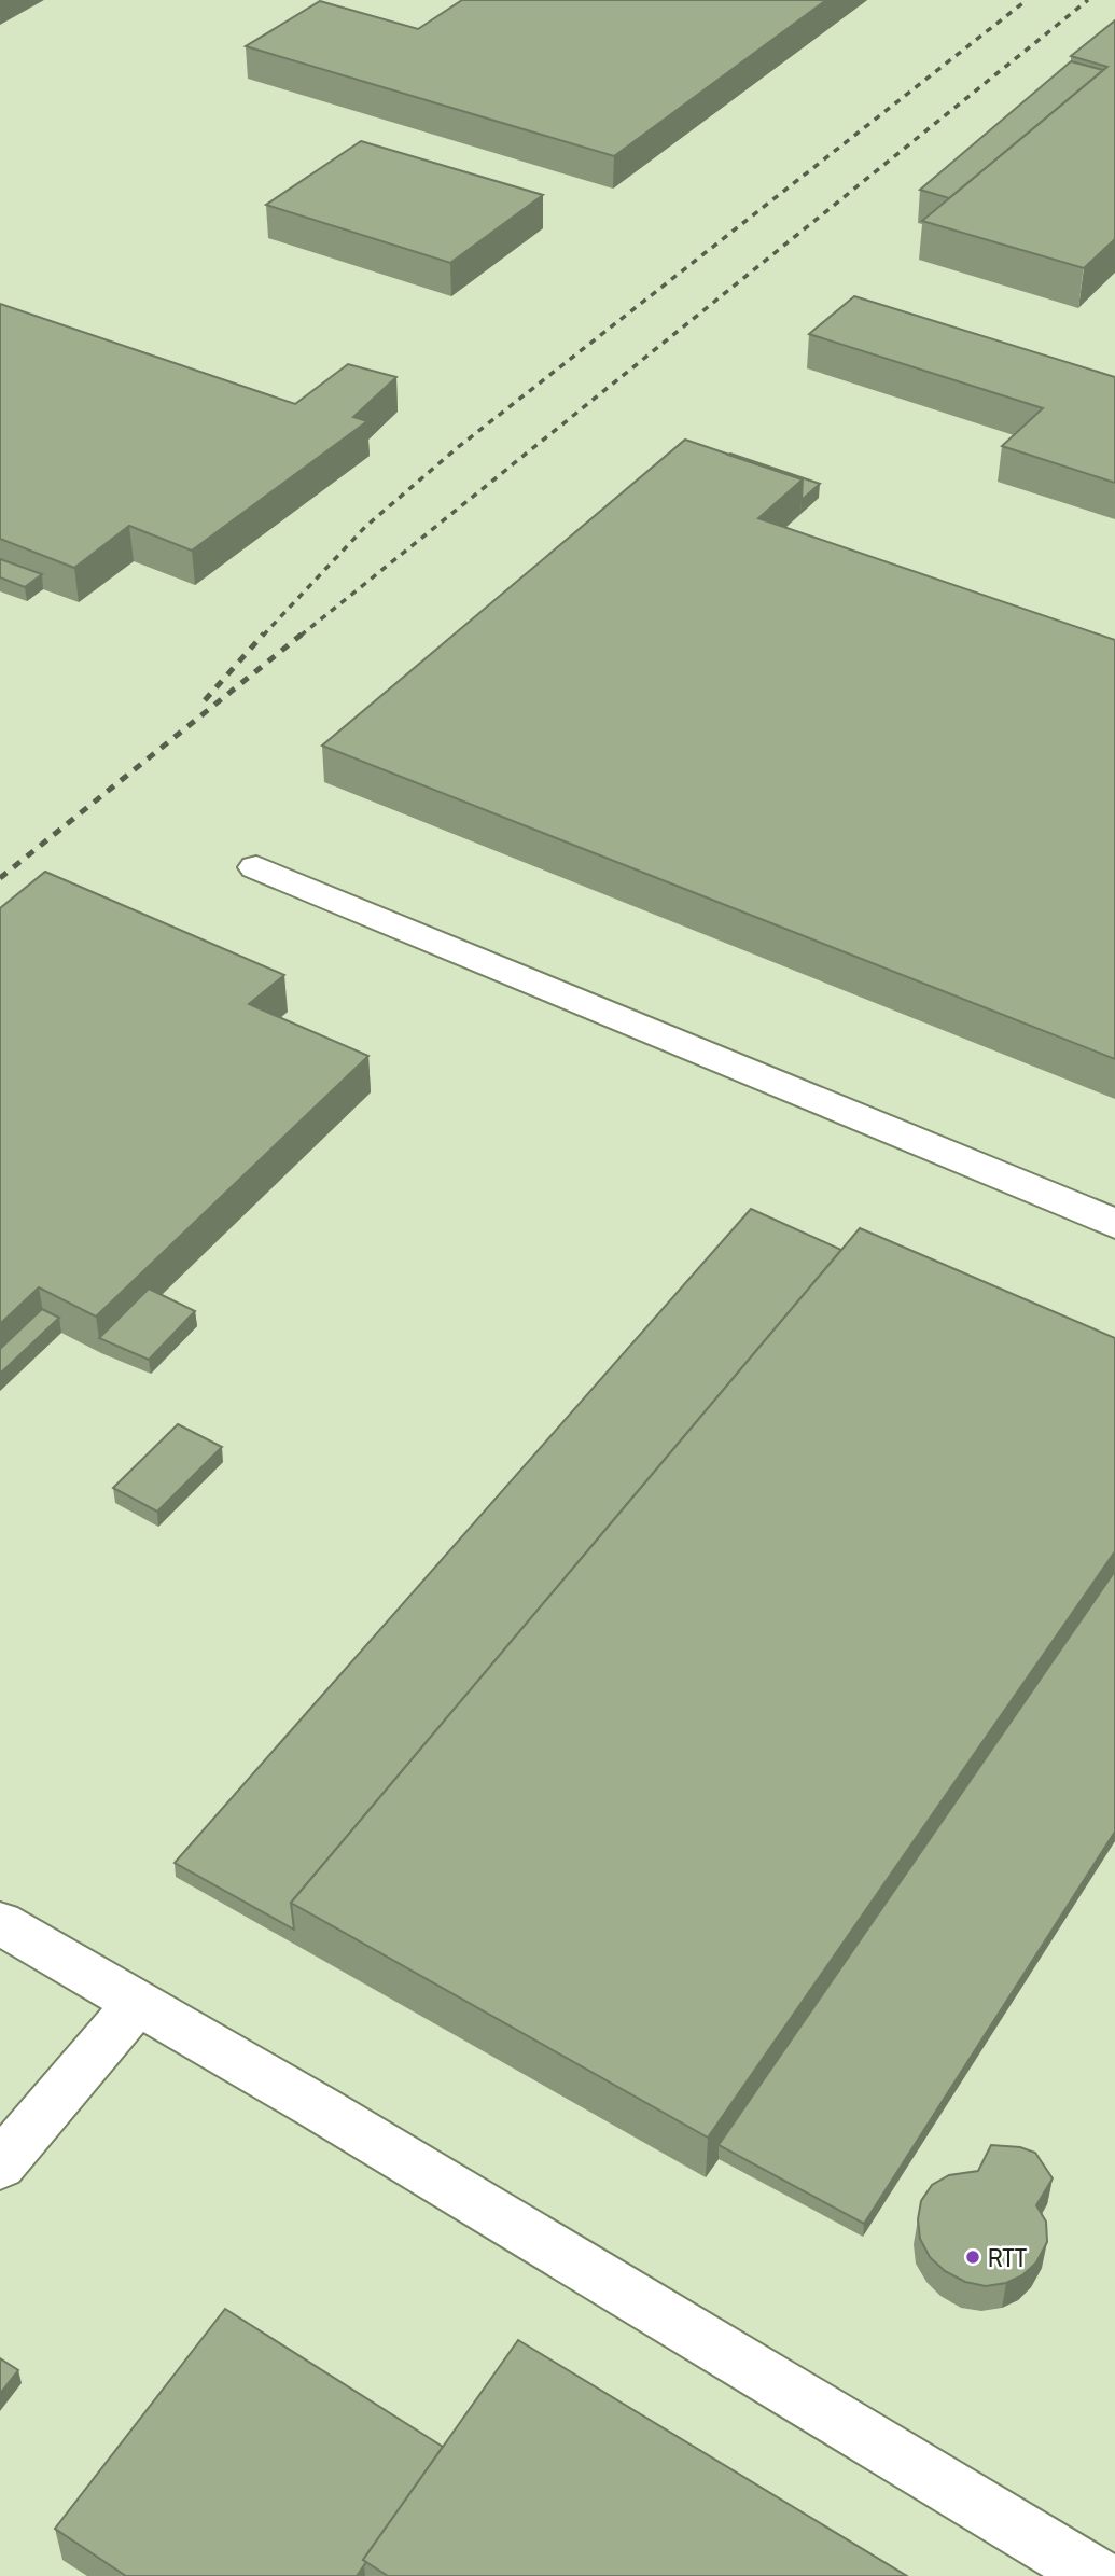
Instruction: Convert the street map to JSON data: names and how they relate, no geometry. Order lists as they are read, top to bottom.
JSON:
{
  "places": ["RTT"]
}
